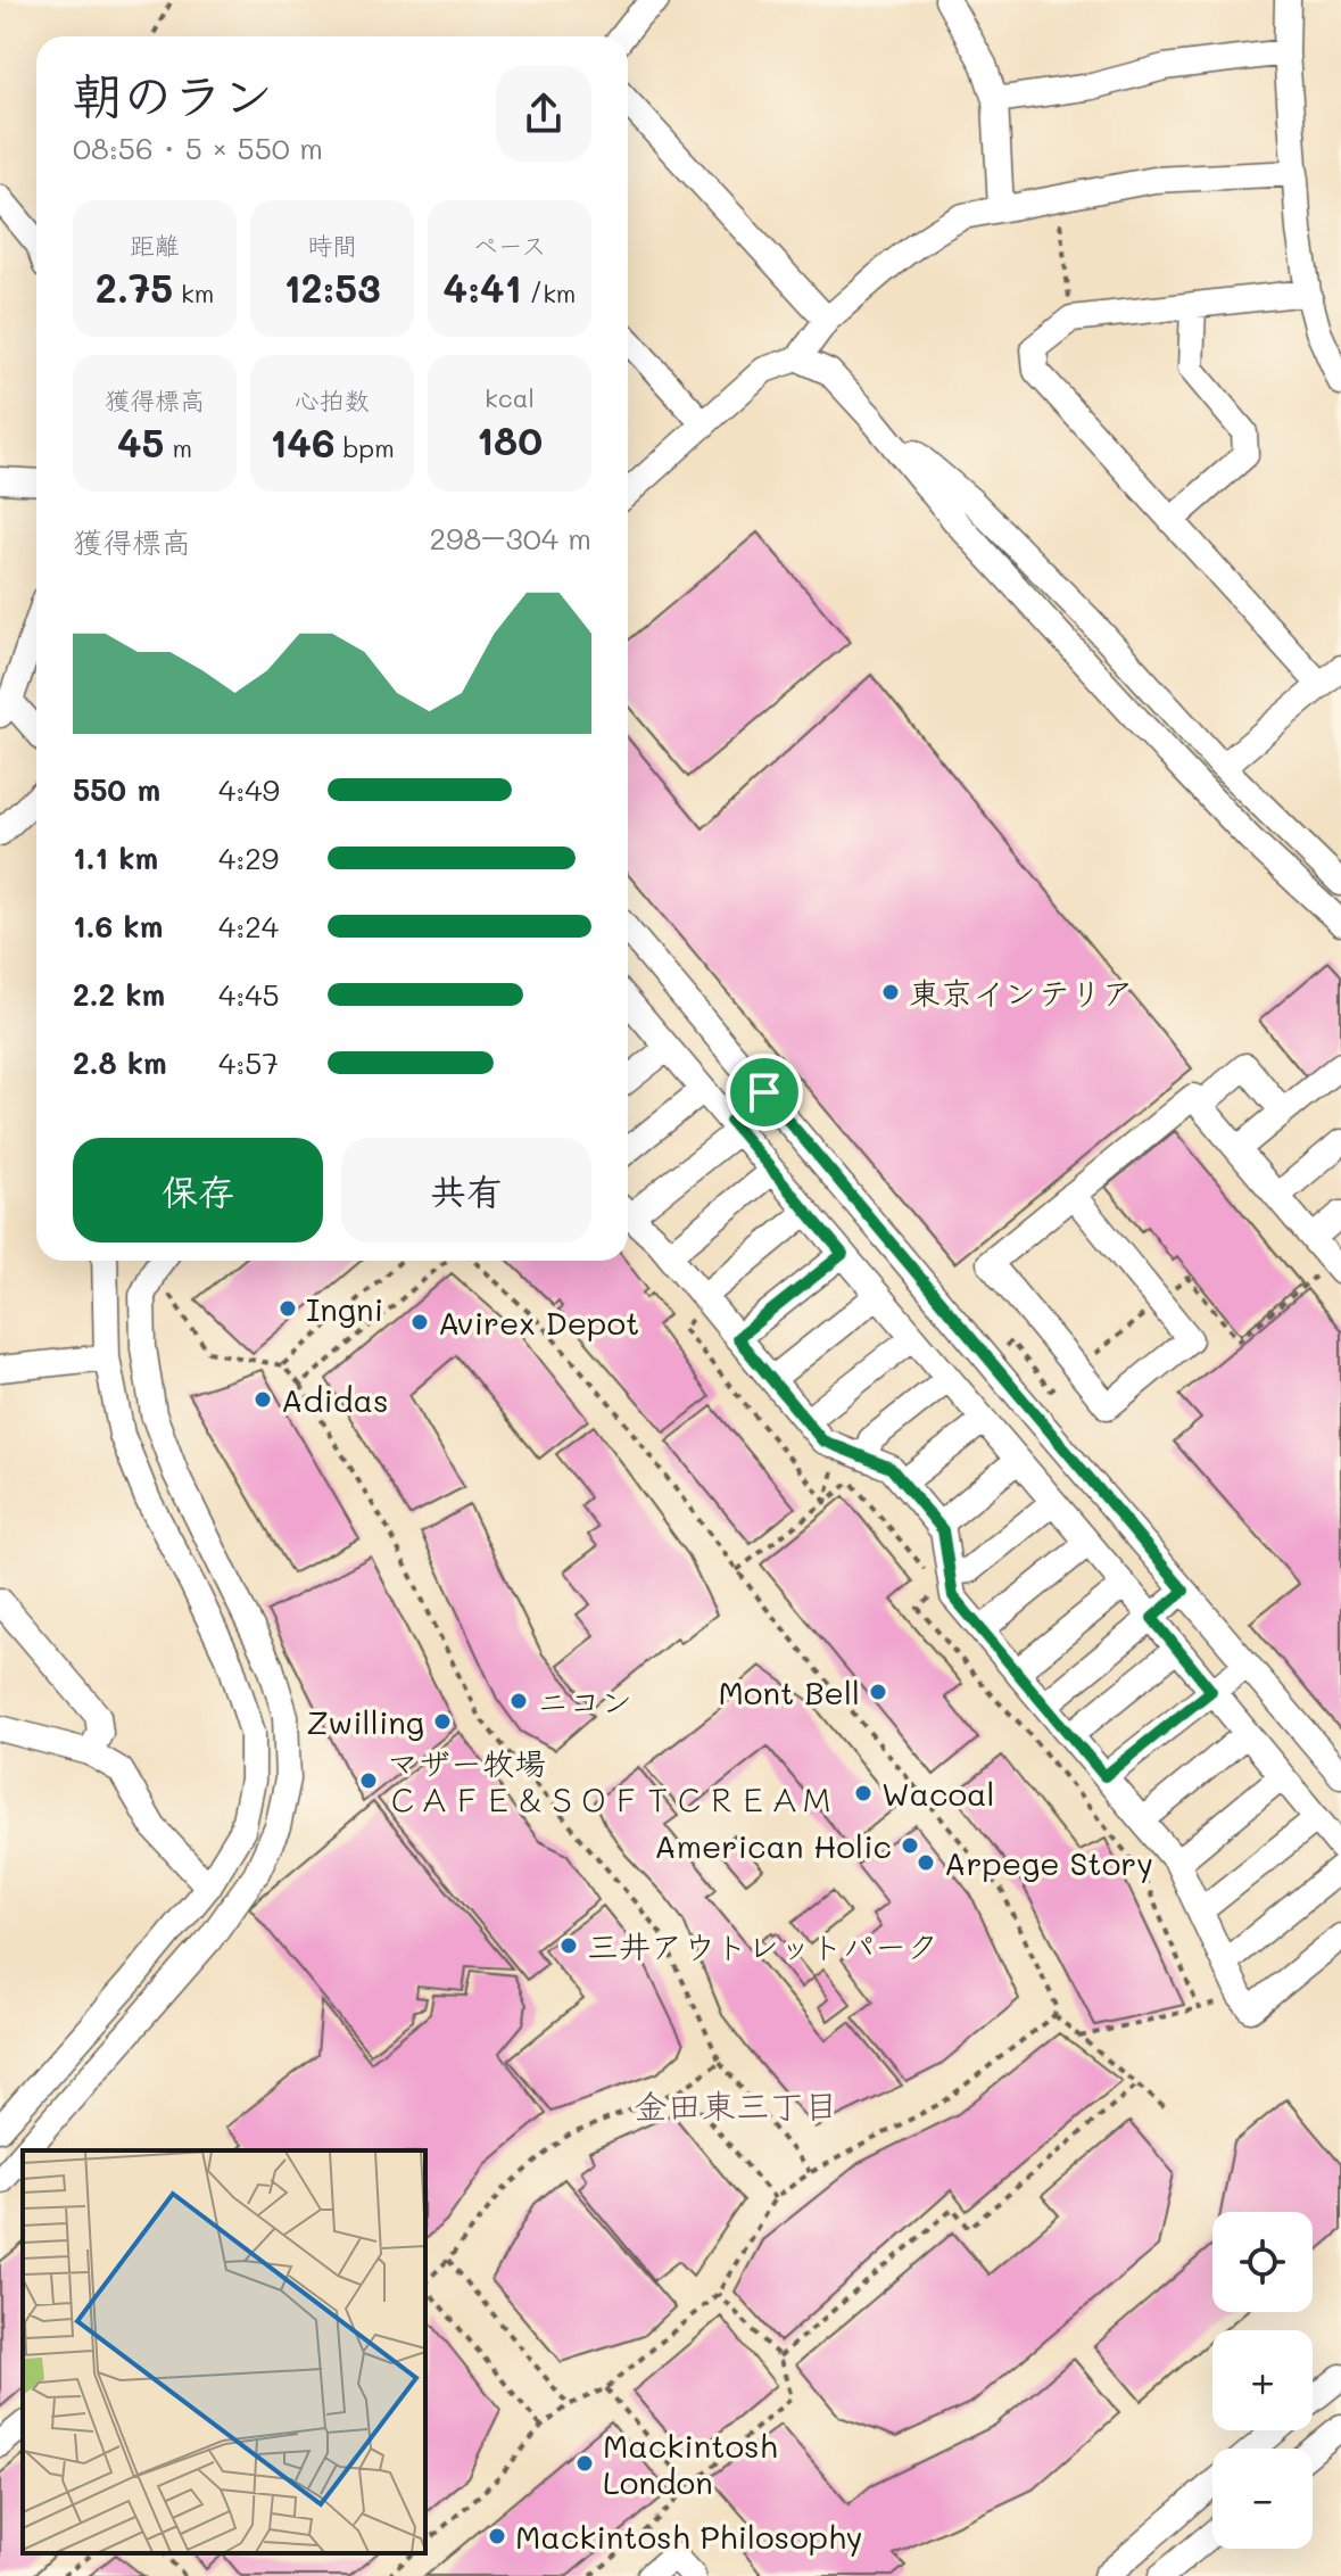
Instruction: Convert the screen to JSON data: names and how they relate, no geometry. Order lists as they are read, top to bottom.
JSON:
{
  "districts": ["金田東三丁目"],
  "places": [
    "東京インテリア",
    "Ingni",
    "Avirex Depot",
    "Adidas",
    "Mont Bell",
    "ニコン",
    "Zwilling",
    "マザー牧場 ＣＡＦＥ＆ＳＯＦＴＣＲＥＡＭ",
    "Wacoal",
    "American Holic",
    "Arpege Story",
    "三井アウトレットパーク",
    "Mackintosh London",
    "Mackintosh Philosophy"
  ],
  "page": {
    "heading": ["朝のラン", "08:56 · 5 × 550 m"],
    "stats": [
      ["距離", "2.75 km"],
      ["時間", "12:53"],
      ["ペース", "4:41 /km"],
      ["獲得標高", "45 m"],
      ["心拍数", "146 bpm"],
      ["kcal", "180"]
    ],
    "chart": ["獲得標高", "298–304 m"],
    "list": [
      {
        "name": "550 m",
        "note": "4:49"
      },
      {
        "name": "1.1 km",
        "note": "4:29"
      },
      {
        "name": "1.6 km",
        "note": "4:24"
      },
      {
        "name": "2.2 km",
        "note": "4:45"
      },
      {
        "name": "2.8 km",
        "note": "4:57"
      }
    ],
    "buttons": ["保存", "共有"],
    "map_buttons": ["+", "−"]
  }
}
